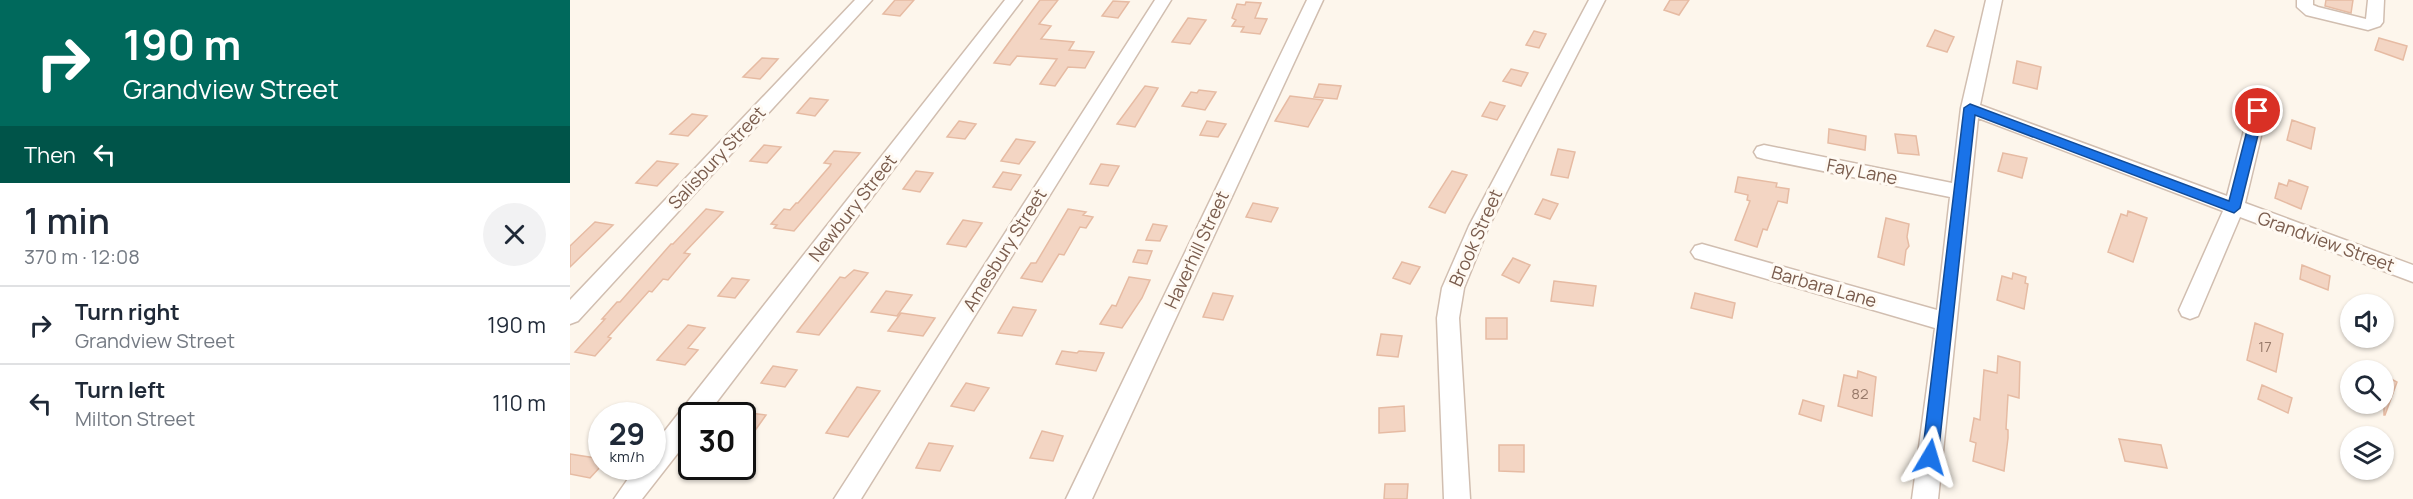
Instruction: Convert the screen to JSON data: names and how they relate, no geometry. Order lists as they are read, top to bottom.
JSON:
{
  "streets": {
    "street": [
      "Salisbury Street",
      "Fay Lane",
      "Newbury Street",
      "Brook Street",
      "Grandview Street",
      "Amesbury Street",
      "Haverhill Street",
      "Barbara Lane"
    ]
  },
  "house_numbers": ["17", "82"],
  "page": {
    "turn": ["190 m", "Grandview Street"],
    "then": "Then",
    "heading": ["1 min", "370 m · 12:08"],
    "list": [
      {
        "name": "Turn right",
        "note": "Grandview Street",
        "value": "190 m"
      },
      {
        "name": "Turn left",
        "note": "Milton Street",
        "value": "110 m"
      }
    ],
    "speed": "29 km/h",
    "limit": "30"
  }
}
